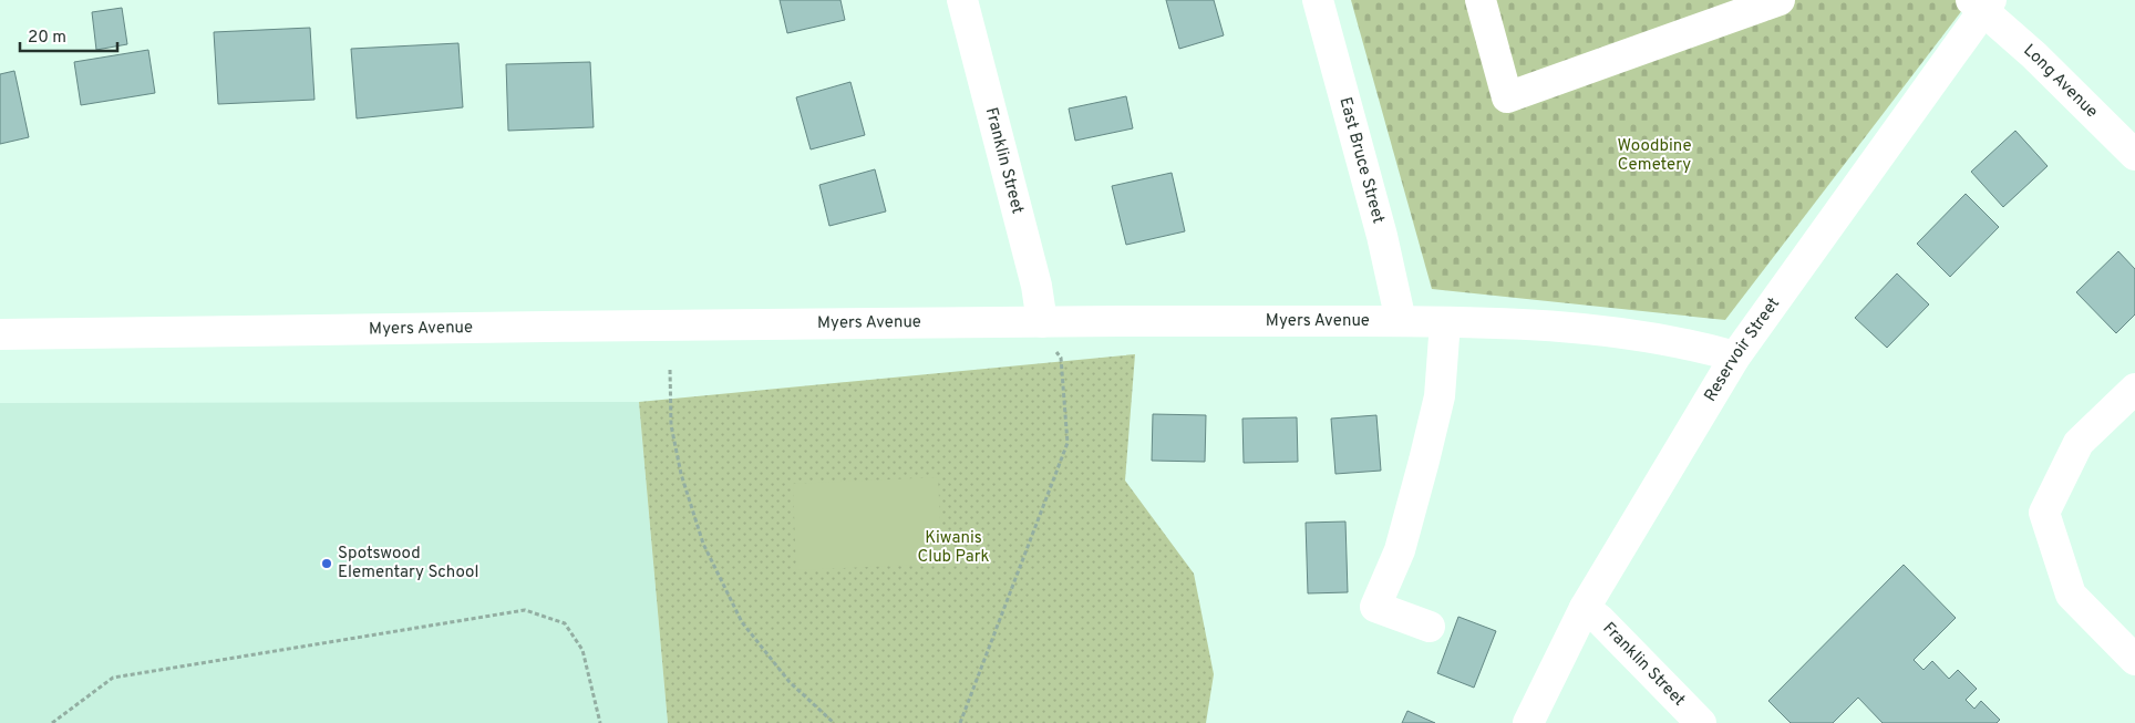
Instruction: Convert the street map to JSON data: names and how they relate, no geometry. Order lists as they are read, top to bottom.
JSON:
{
  "streets": {
    "street": [
      "Long Avenue",
      "East Bruce Street",
      "Franklin Street",
      "Myers Avenue",
      "Reservoir Street"
    ]
  },
  "crossings": [
    ["Long Avenue", "Reservoir Street"],
    ["East Bruce Street", "Myers Avenue"],
    ["Franklin Street", "Myers Avenue"],
    ["Franklin Street", "Reservoir Street"],
    ["Myers Avenue", "Reservoir Street"]
  ],
  "parks": ["Woodbine Cemetery", "Kiwanis Club Park"],
  "places": ["Spotswood Elementary School"],
  "scale_bar": "20 m"
}
